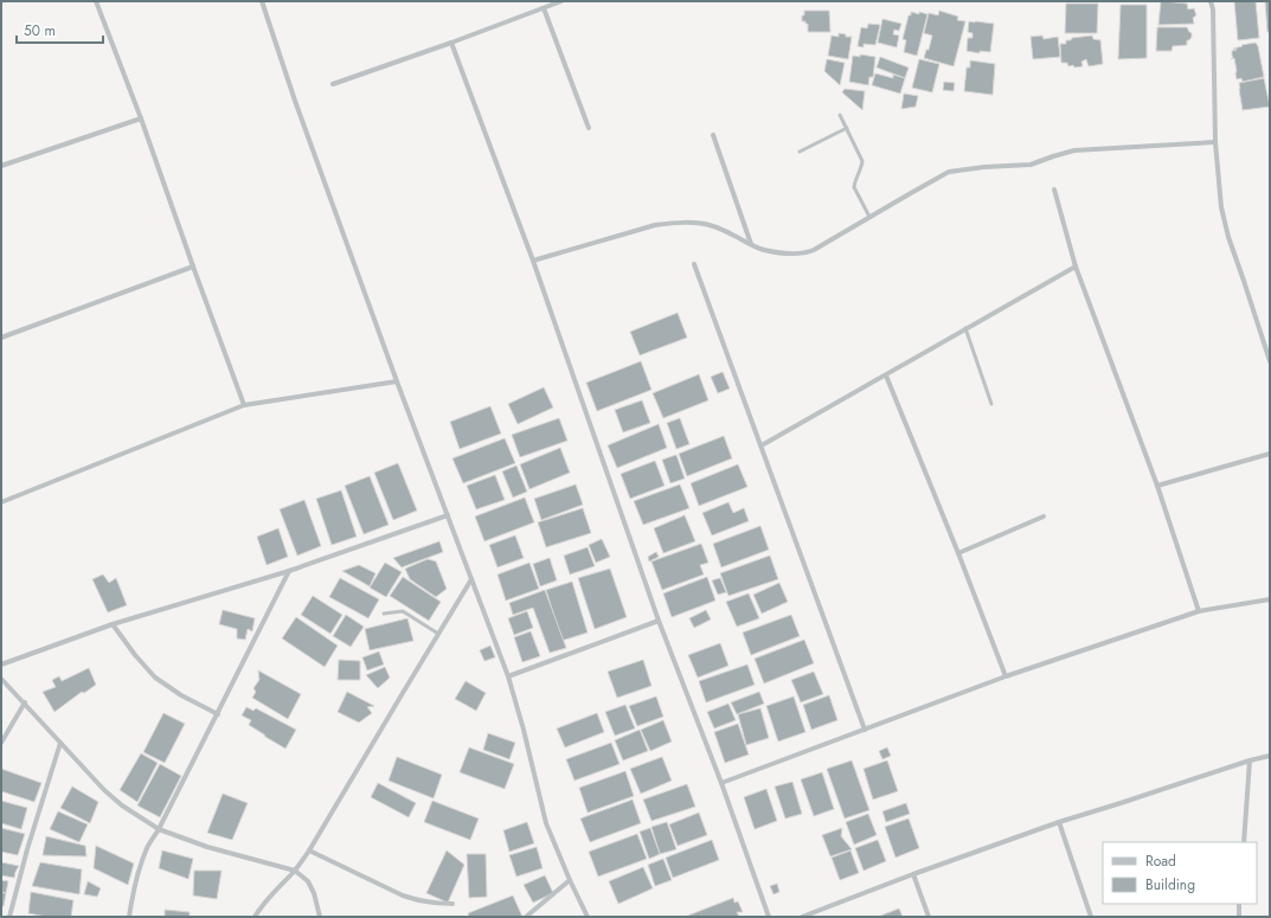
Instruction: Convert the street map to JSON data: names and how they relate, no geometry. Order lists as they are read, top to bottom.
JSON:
{
  "legend": ["Road", "Building"],
  "scale_bar": "50 m"
}
